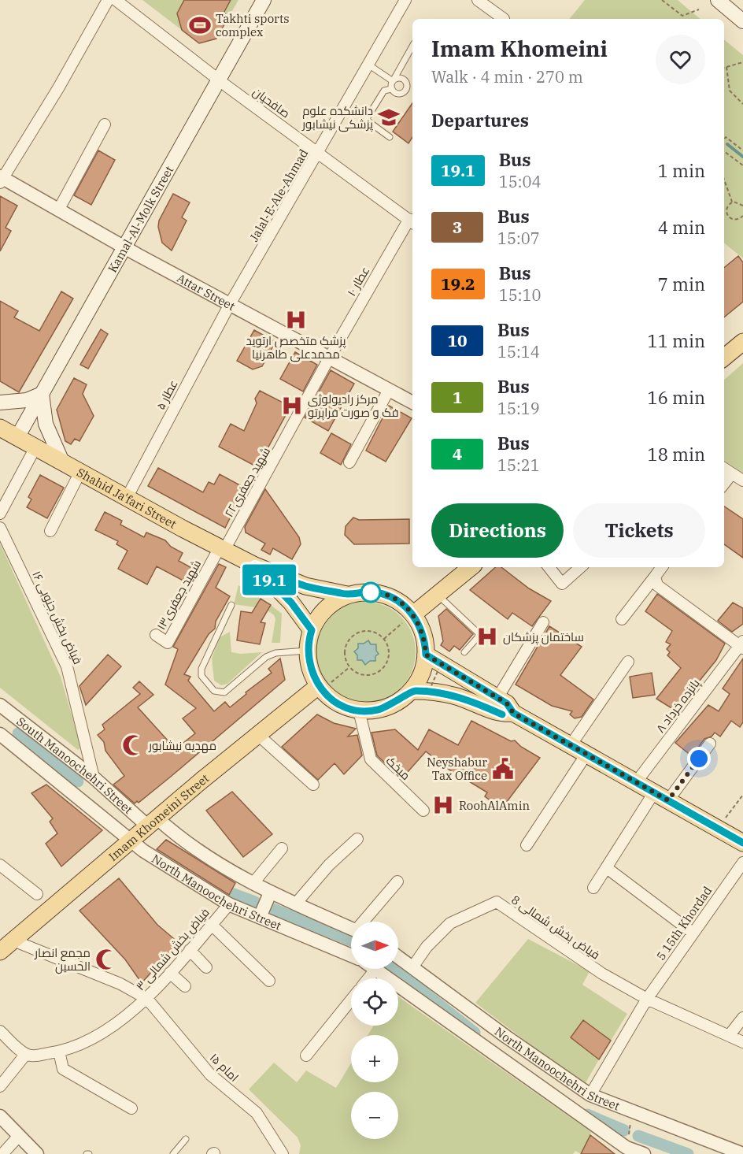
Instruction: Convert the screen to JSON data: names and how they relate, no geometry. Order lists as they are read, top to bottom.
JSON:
{
  "streets": {
    "main road": ["Kamal-Al-Molk Street", "Shahid Ja'fari Street", "Imam Khomeini Street"],
    "street": [
      "صافحیان",
      "Jalal-E-Ale-Ahmad",
      "عطار ۱۰",
      "Attar Street",
      "عطار ۵",
      "شهید جعفری۲۲",
      "شهید جعفری۱۳",
      "فیاض بخش جنوبی ۱۶",
      "پانزده خرداد ۸",
      "South Manoochehri Street",
      "میخک",
      "North Manoochehri Street",
      "5 15th Khordad",
      "فیاض بخش شمالی 8",
      "فیاض بخش شمالی ۳",
      "امام ۱۵"
    ]
  },
  "crossings": [
    ["صافحیان", "Jalal-E-Ale-Ahmad"],
    ["صافحیان", "Kamal-Al-Molk Street"],
    ["صافحیان", "عطار ۱۰"],
    ["Jalal-E-Ale-Ahmad", "Attar Street"],
    ["Jalal-E-Ale-Ahmad", "عطار ۵"],
    ["Kamal-Al-Molk Street", "Attar Street"],
    ["Kamal-Al-Molk Street", "Shahid Ja'fari Street"],
    ["عطار ۱۰", "Attar Street"],
    ["عطار ۱۰", "شهید جعفری۲۲"],
    ["Attar Street", "عطار ۵"],
    ["عطار ۵", "Shahid Ja'fari Street"],
    ["شهید جعفری۲۲", "Shahid Ja'fari Street"],
    ["شهید جعفری۲۲", "شهید جعفری۱۳"],
    ["Shahid Ja'fari Street", "شهید جعفری۱۳"],
    ["فیاض بخش جنوبی ۱۶", "South Manoochehri Street"],
    ["South Manoochehri Street", "Imam Khomeini Street"],
    ["South Manoochehri Street", "North Manoochehri Street"],
    ["Imam Khomeini Street", "North Manoochehri Street"],
    ["North Manoochehri Street", "5 15th Khordad"],
    ["North Manoochehri Street", "فیاض بخش شمالی 8"],
    ["North Manoochehri Street", "فیاض بخش شمالی ۳"],
    ["5 15th Khordad", "فیاض بخش شمالی 8"],
    ["فیاض بخش شمالی ۳", "امام ۱۵"]
  ],
  "places": {
    "sports": ["Takhti sports complex"],
    "school or university": ["دانشکده علوم پزشکی نیشابور"],
    "hospital": [
      "پزشک متخصص ارتوپد محمدعلی طاهرنیا",
      "مرکز رادیولوژی فک و صورت فراپرتو",
      "ساختمان پزشکان",
      "RoohAlAmin"
    ],
    "mosque": ["مهدیه نیشابور", "مجمع انصار الحسین"],
    "public building": ["Neyshabur Tax Office"]
  },
  "lines": ["bus line 19.1"],
  "north": "right",
  "page": {
    "on_map": "19.1",
    "heading": [
      ["Imam Khomeini", "Walk · 4 min · 270 m"],
      "Departures"
    ],
    "list": [
      {
        "mark": "19.1",
        "name": "Bus",
        "note": "15:04",
        "value": "1 min"
      },
      {
        "mark": "3",
        "name": "Bus",
        "note": "15:07",
        "value": "4 min"
      },
      {
        "mark": "19.2",
        "name": "Bus",
        "note": "15:10",
        "value": "7 min"
      },
      {
        "mark": "10",
        "name": "Bus",
        "note": "15:14",
        "value": "11 min"
      },
      {
        "mark": "1",
        "name": "Bus",
        "note": "15:19",
        "value": "16 min"
      },
      {
        "mark": "4",
        "name": "Bus",
        "note": "15:21",
        "value": "18 min"
      }
    ],
    "buttons": ["Directions", "Tickets"],
    "map_buttons": ["+", "−"]
  }
}
